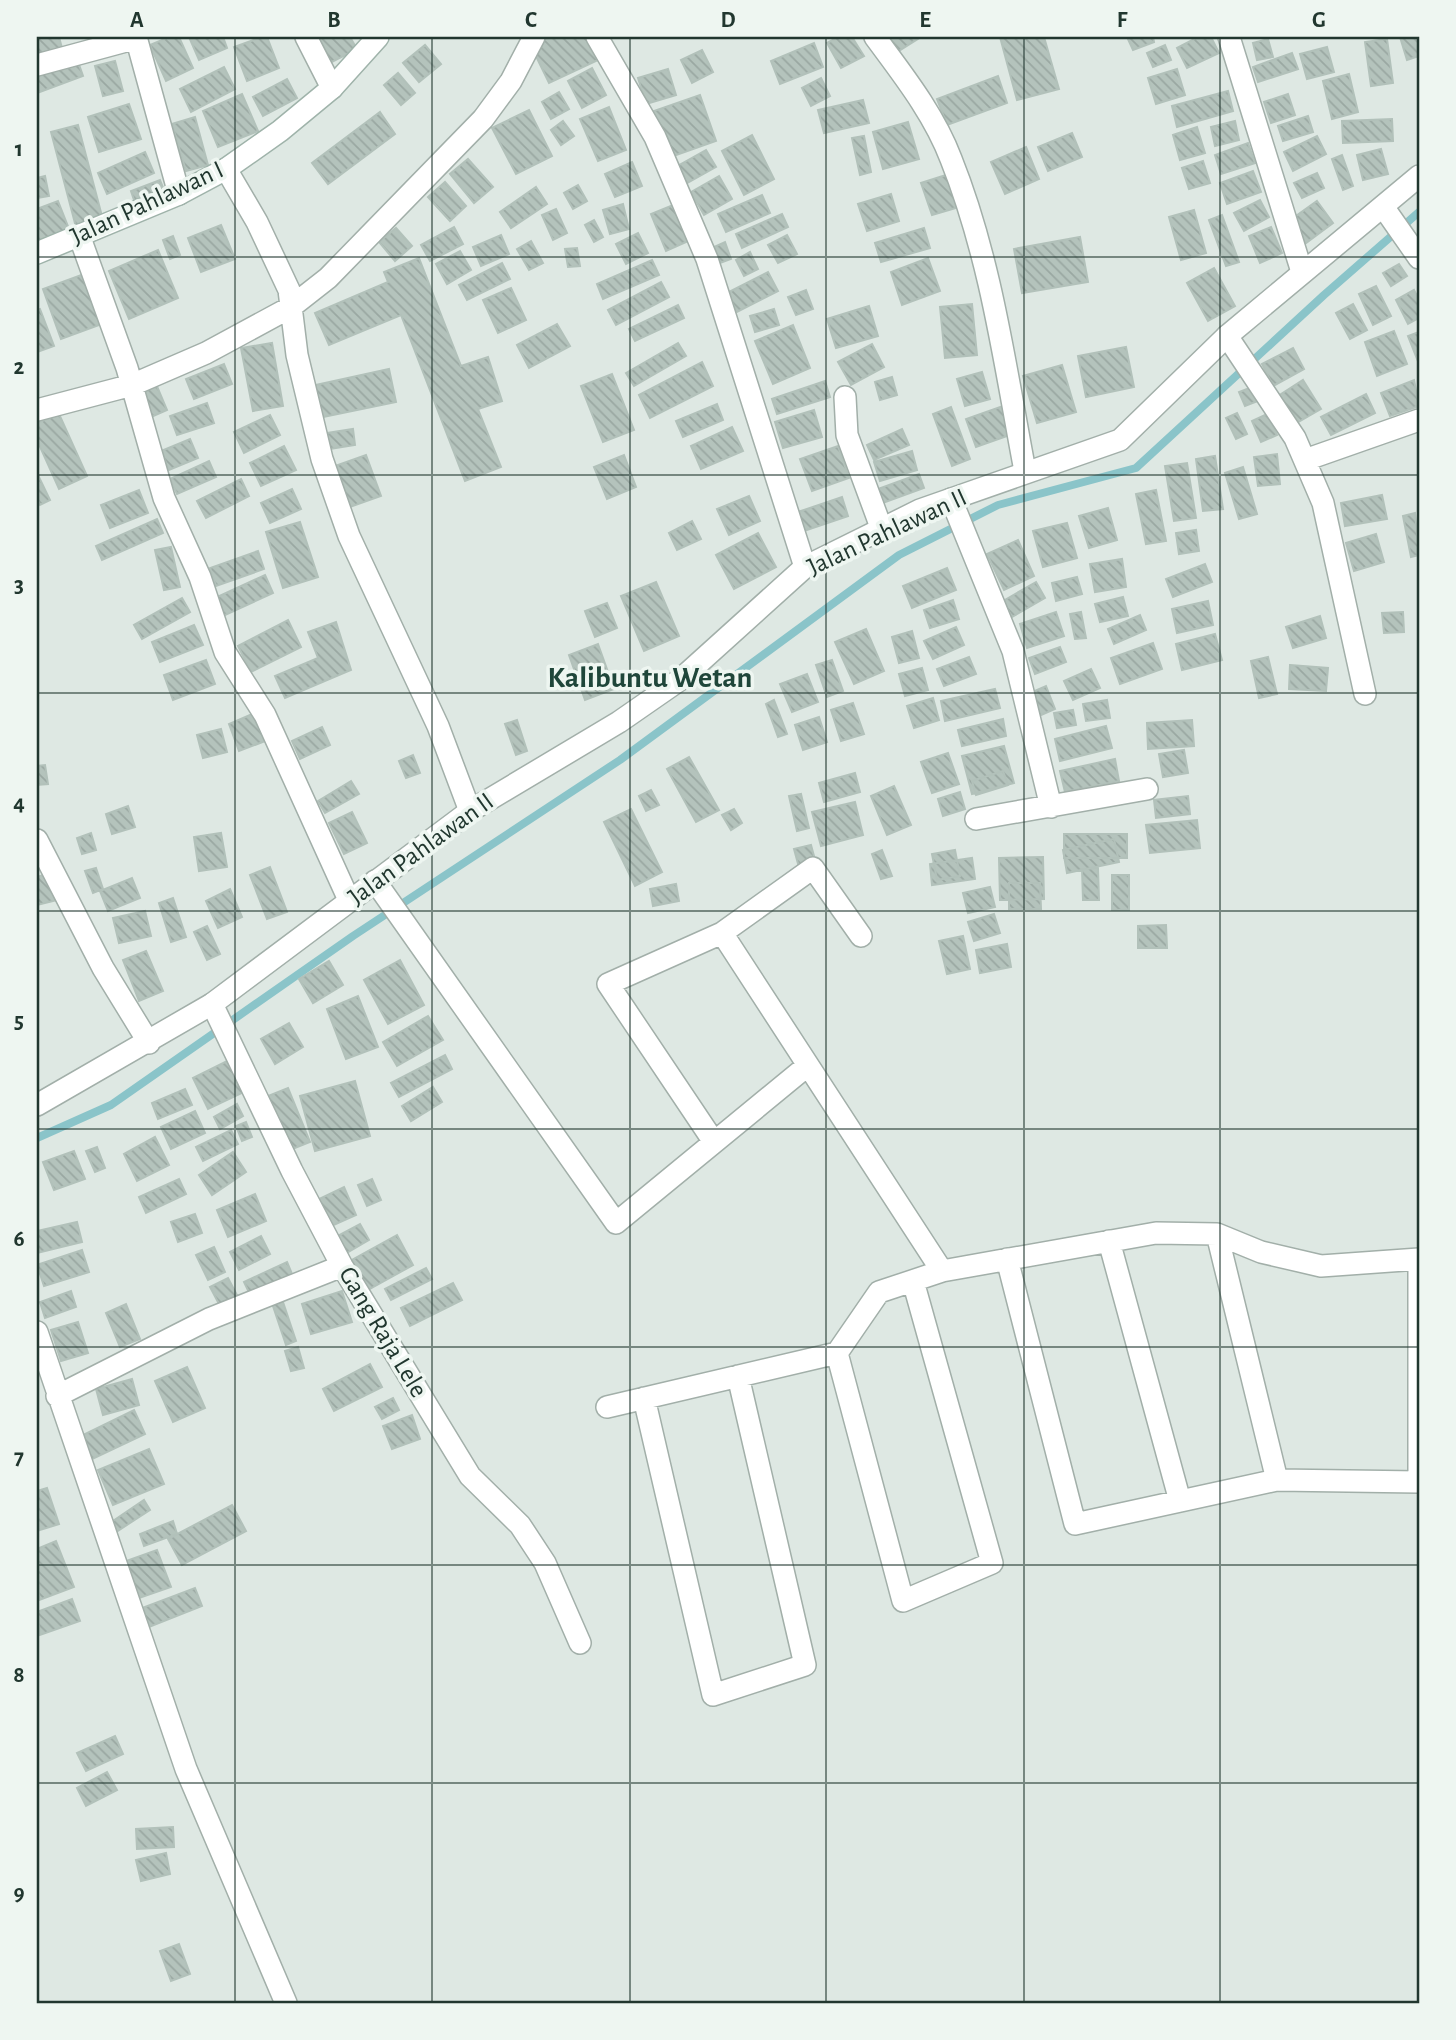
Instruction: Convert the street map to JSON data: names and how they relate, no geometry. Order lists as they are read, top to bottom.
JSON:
{
  "streets": {
    "street": ["Jalan Pahlawan I", "Jalan Pahlawan II", "Gang Raja Lele"]
  },
  "crossings": [
    ["Jalan Pahlawan II", "Gang Raja Lele"]
  ],
  "districts": ["Kalibuntu Wetan"],
  "grid": {
    "columns": [
      "A",
      "B",
      "C",
      "D",
      "E",
      "F",
      "G"
    ],
    "rows": [
      "1",
      "2",
      "3",
      "4",
      "5",
      "6",
      "7",
      "8",
      "9"
    ]
  }
}
